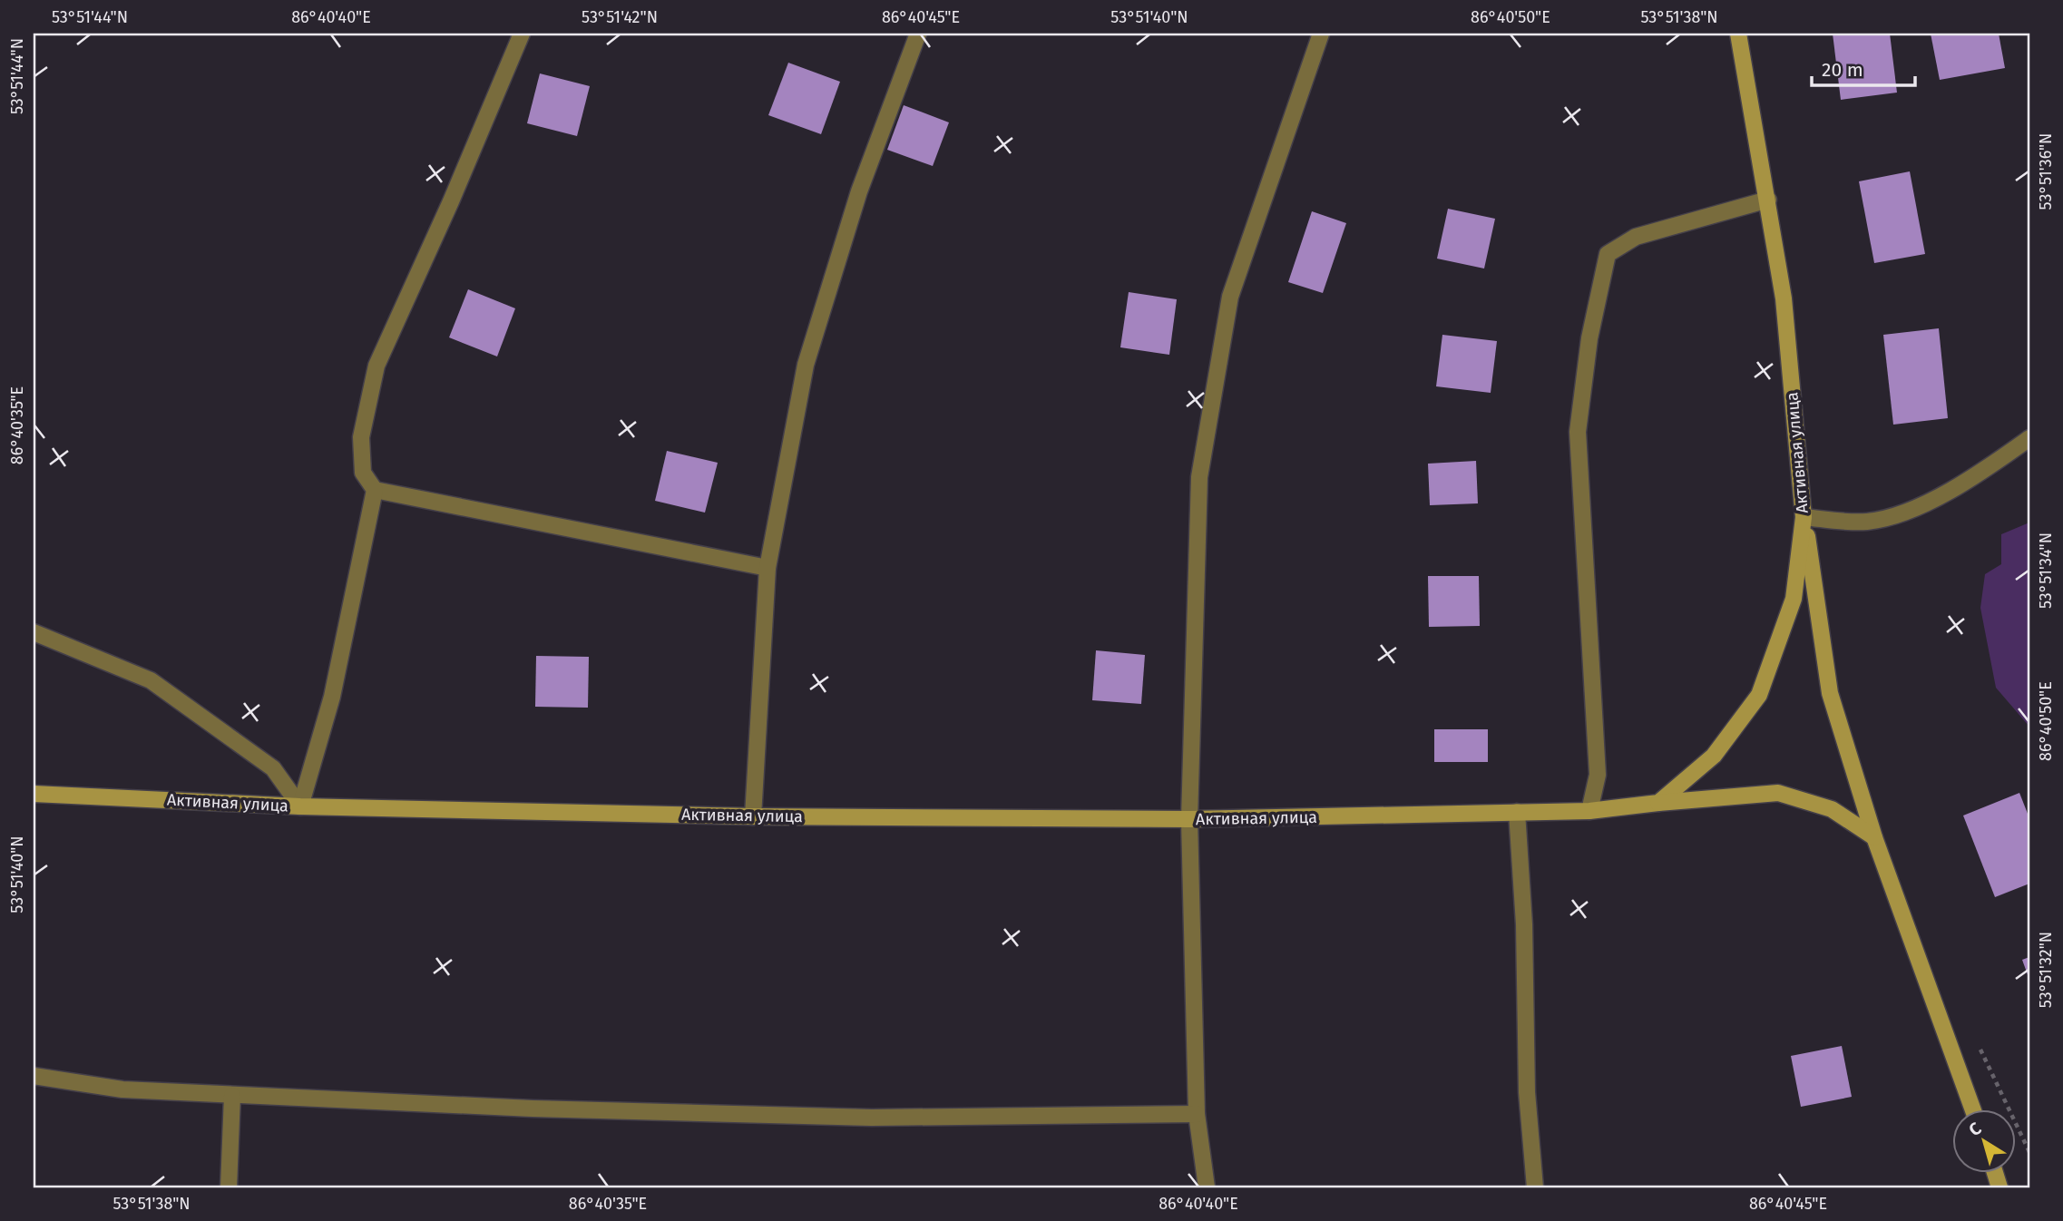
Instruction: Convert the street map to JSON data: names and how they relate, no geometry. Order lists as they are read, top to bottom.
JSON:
{
  "streets": {
    "main road": ["Активная улица"]
  },
  "scale_bar": "20 m",
  "north": "top left",
  "coordinates": [
    "53°51'44\"N",
    "86°40'40\"E",
    "53°51'42\"N",
    "86°40'45\"E",
    "53°51'40\"N",
    "86°40'50\"E",
    "53°51'38\"N",
    "53°51'36\"N",
    "86°40'35\"E",
    "53°51'34\"N",
    "53°51'32\"N"
  ]
}
